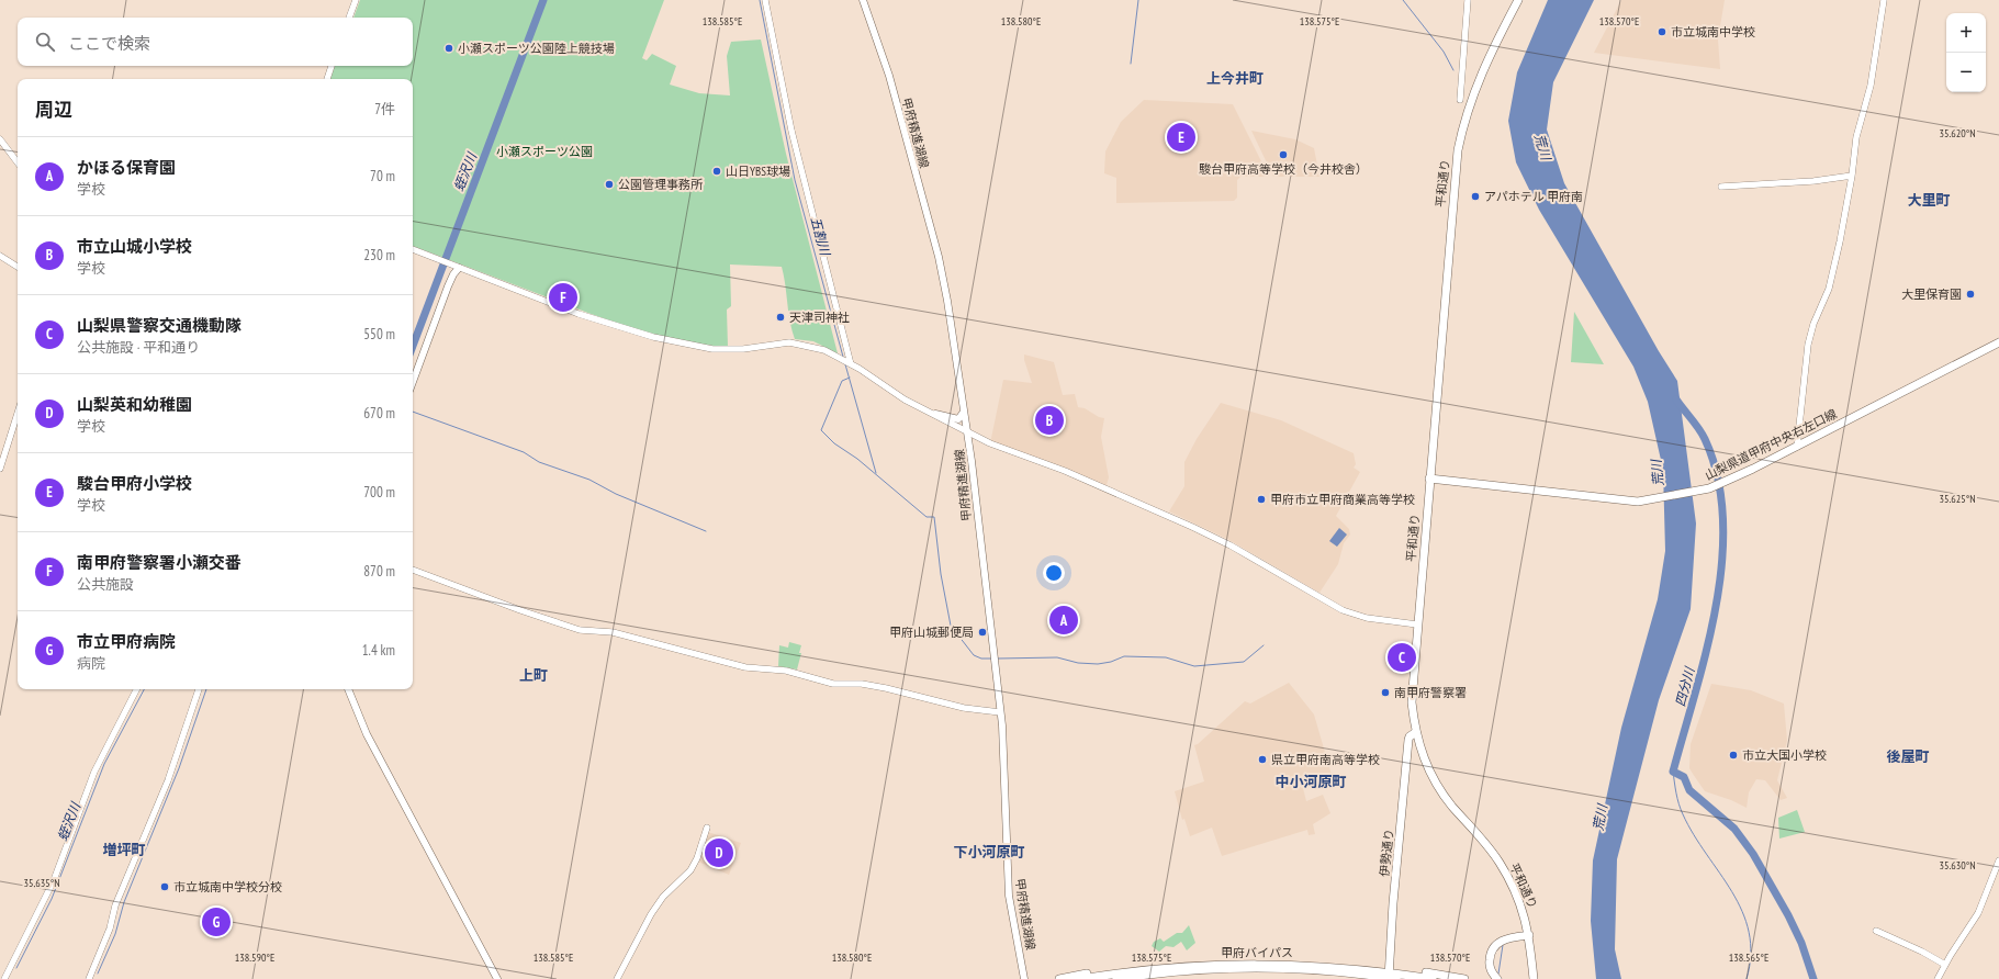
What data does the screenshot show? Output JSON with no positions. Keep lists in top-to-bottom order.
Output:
{
  "streets": {
    "main road": [
      "甲府精進湖線",
      "平和通り",
      "山梨県道甲府中央右左口線",
      "伊勢通り",
      "甲府バイパス"
    ]
  },
  "crossings": [
    ["平和通り", "山梨県道甲府中央右左口線"],
    ["平和通り", "伊勢通り"],
    ["伊勢通り", "甲府バイパス"]
  ],
  "districts": [
    "上今井町",
    "大里町",
    "上町",
    "後屋町",
    "中小河原町",
    "増坪町",
    "下小河原町"
  ],
  "water": [
    "荒川",
    "蛭沢川",
    "五割川",
    "四分川"
  ],
  "parks": ["小瀬スポーツ公園"],
  "places": [
    "市立城南中学校",
    "小瀬スポーツ公園陸上競技場",
    "駿台甲府高等学校（今井校舎）",
    "山日YBS球場",
    "公園管理事務所",
    "アパホテル 甲府南",
    "大里保育園",
    "天津司神社",
    "甲府市立甲府商業高等学校",
    "甲府山城郵便局",
    "南甲府警察署",
    "市立大国小学校",
    "県立甲府南高等学校",
    "市立城南中学校分校"
  ],
  "page": {
    "map_buttons": ["+", "−"],
    "search": "ここで検索",
    "heading": ["周辺", "7件"],
    "pins": [
      "E",
      "F",
      "B",
      "A",
      "C",
      "D",
      "G"
    ],
    "list": [
      {
        "mark": "A",
        "name": "かほる保育園",
        "note": "学校",
        "value": "70 m"
      },
      {
        "mark": "B",
        "name": "市立山城小学校",
        "note": "学校",
        "value": "230 m"
      },
      {
        "mark": "C",
        "name": "山梨県警察交通機動隊",
        "note": "公共施設 · 平和通り",
        "value": "550 m"
      },
      {
        "mark": "D",
        "name": "山梨英和幼稚園",
        "note": "学校",
        "value": "670 m"
      },
      {
        "mark": "E",
        "name": "駿台甲府小学校",
        "note": "学校",
        "value": "700 m"
      },
      {
        "mark": "F",
        "name": "南甲府警察署小瀬交番",
        "note": "公共施設",
        "value": "870 m"
      },
      {
        "mark": "G",
        "name": "市立甲府病院",
        "note": "病院",
        "value": "1.4 km"
      }
    ]
  },
  "coordinates": [
    "138.585°E",
    "138.580°E",
    "138.575°E",
    "138.570°E",
    "35.620°N",
    "35.625°N",
    "35.630°N",
    "35.635°N",
    "138.590°E",
    "138.565°E"
  ]
}
